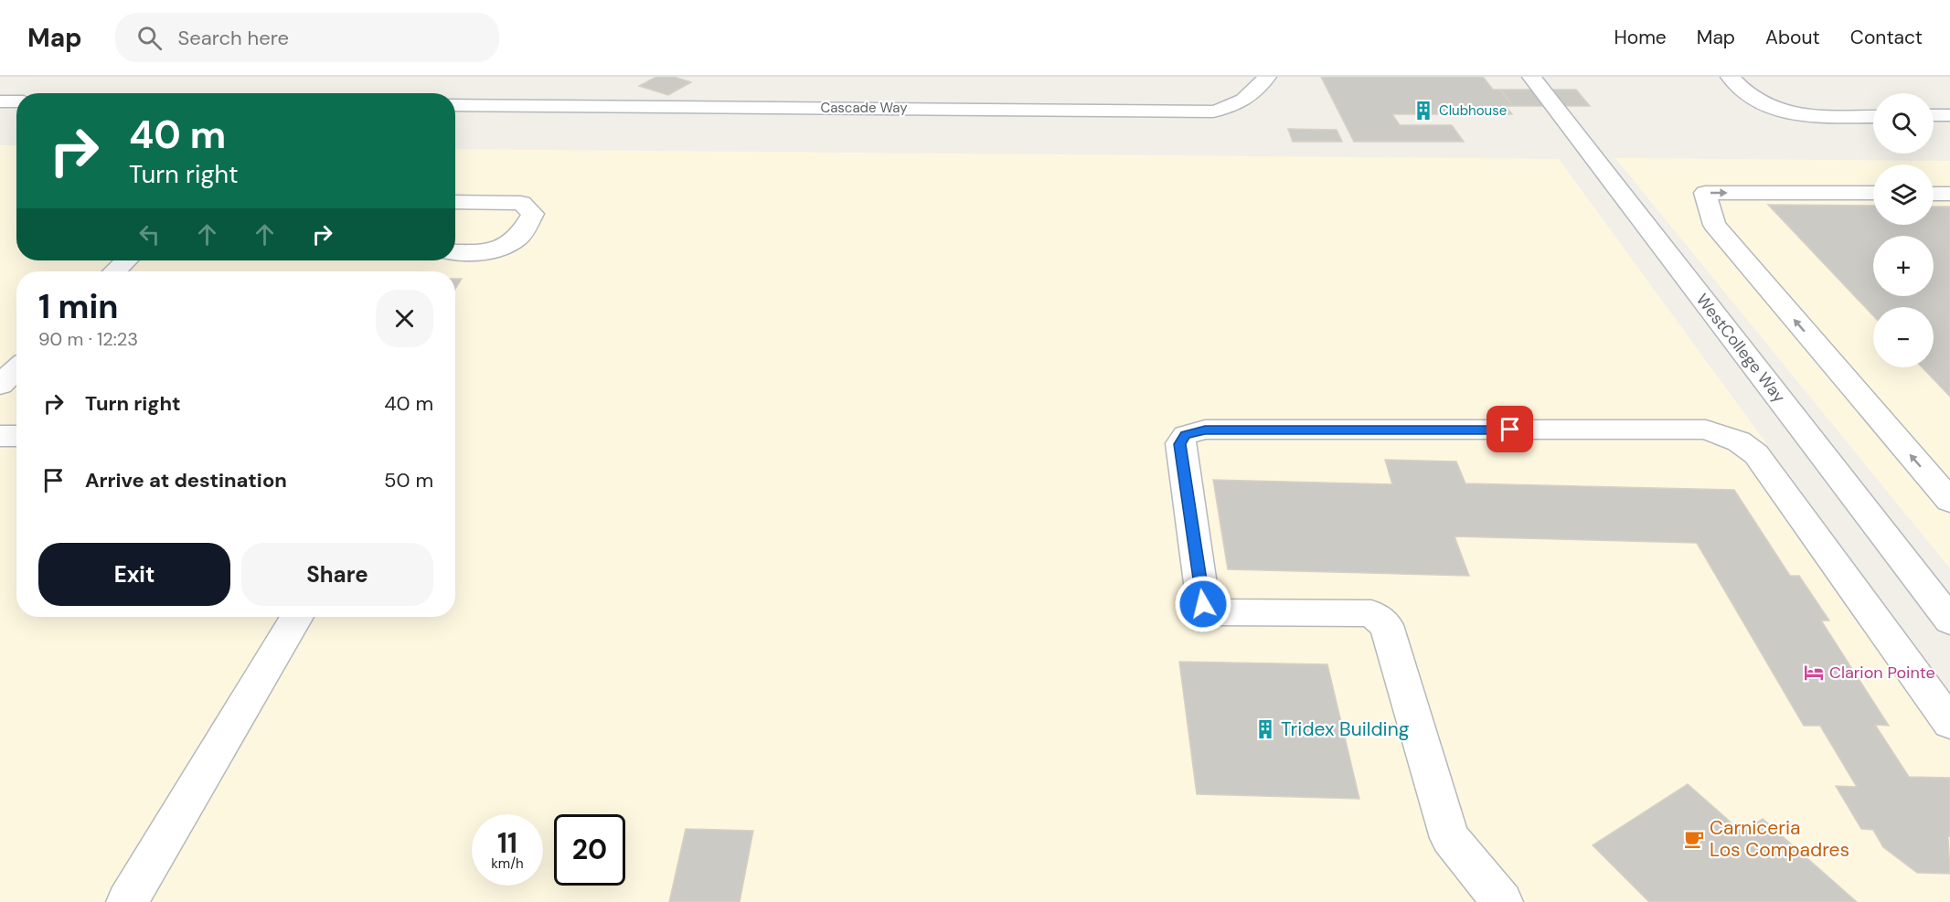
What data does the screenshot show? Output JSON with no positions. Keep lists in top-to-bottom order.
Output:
{
  "streets": {
    "lane": ["Cascade Way", "WestCollege Way"]
  },
  "places": {
    "building": ["Clubhouse", "Tridex Building"],
    "hotel": ["Clarion Pointe"],
    "cafe": ["Carniceria Los Compadres"]
  },
  "page": {
    "header": "Map",
    "search": "Search here",
    "nav": [
      "Home",
      "Map",
      "About",
      "Contact"
    ],
    "map_buttons": ["+", "−"],
    "turn": ["40 m", "Turn right"],
    "heading": ["1 min", "90 m · 12:23"],
    "list": [
      {
        "name": "Turn right",
        "value": "40 m"
      },
      {
        "name": "Arrive at destination",
        "value": "50 m"
      }
    ],
    "buttons": ["Exit", "Share"],
    "speed": "11 km/h",
    "limit": "20"
  }
}
